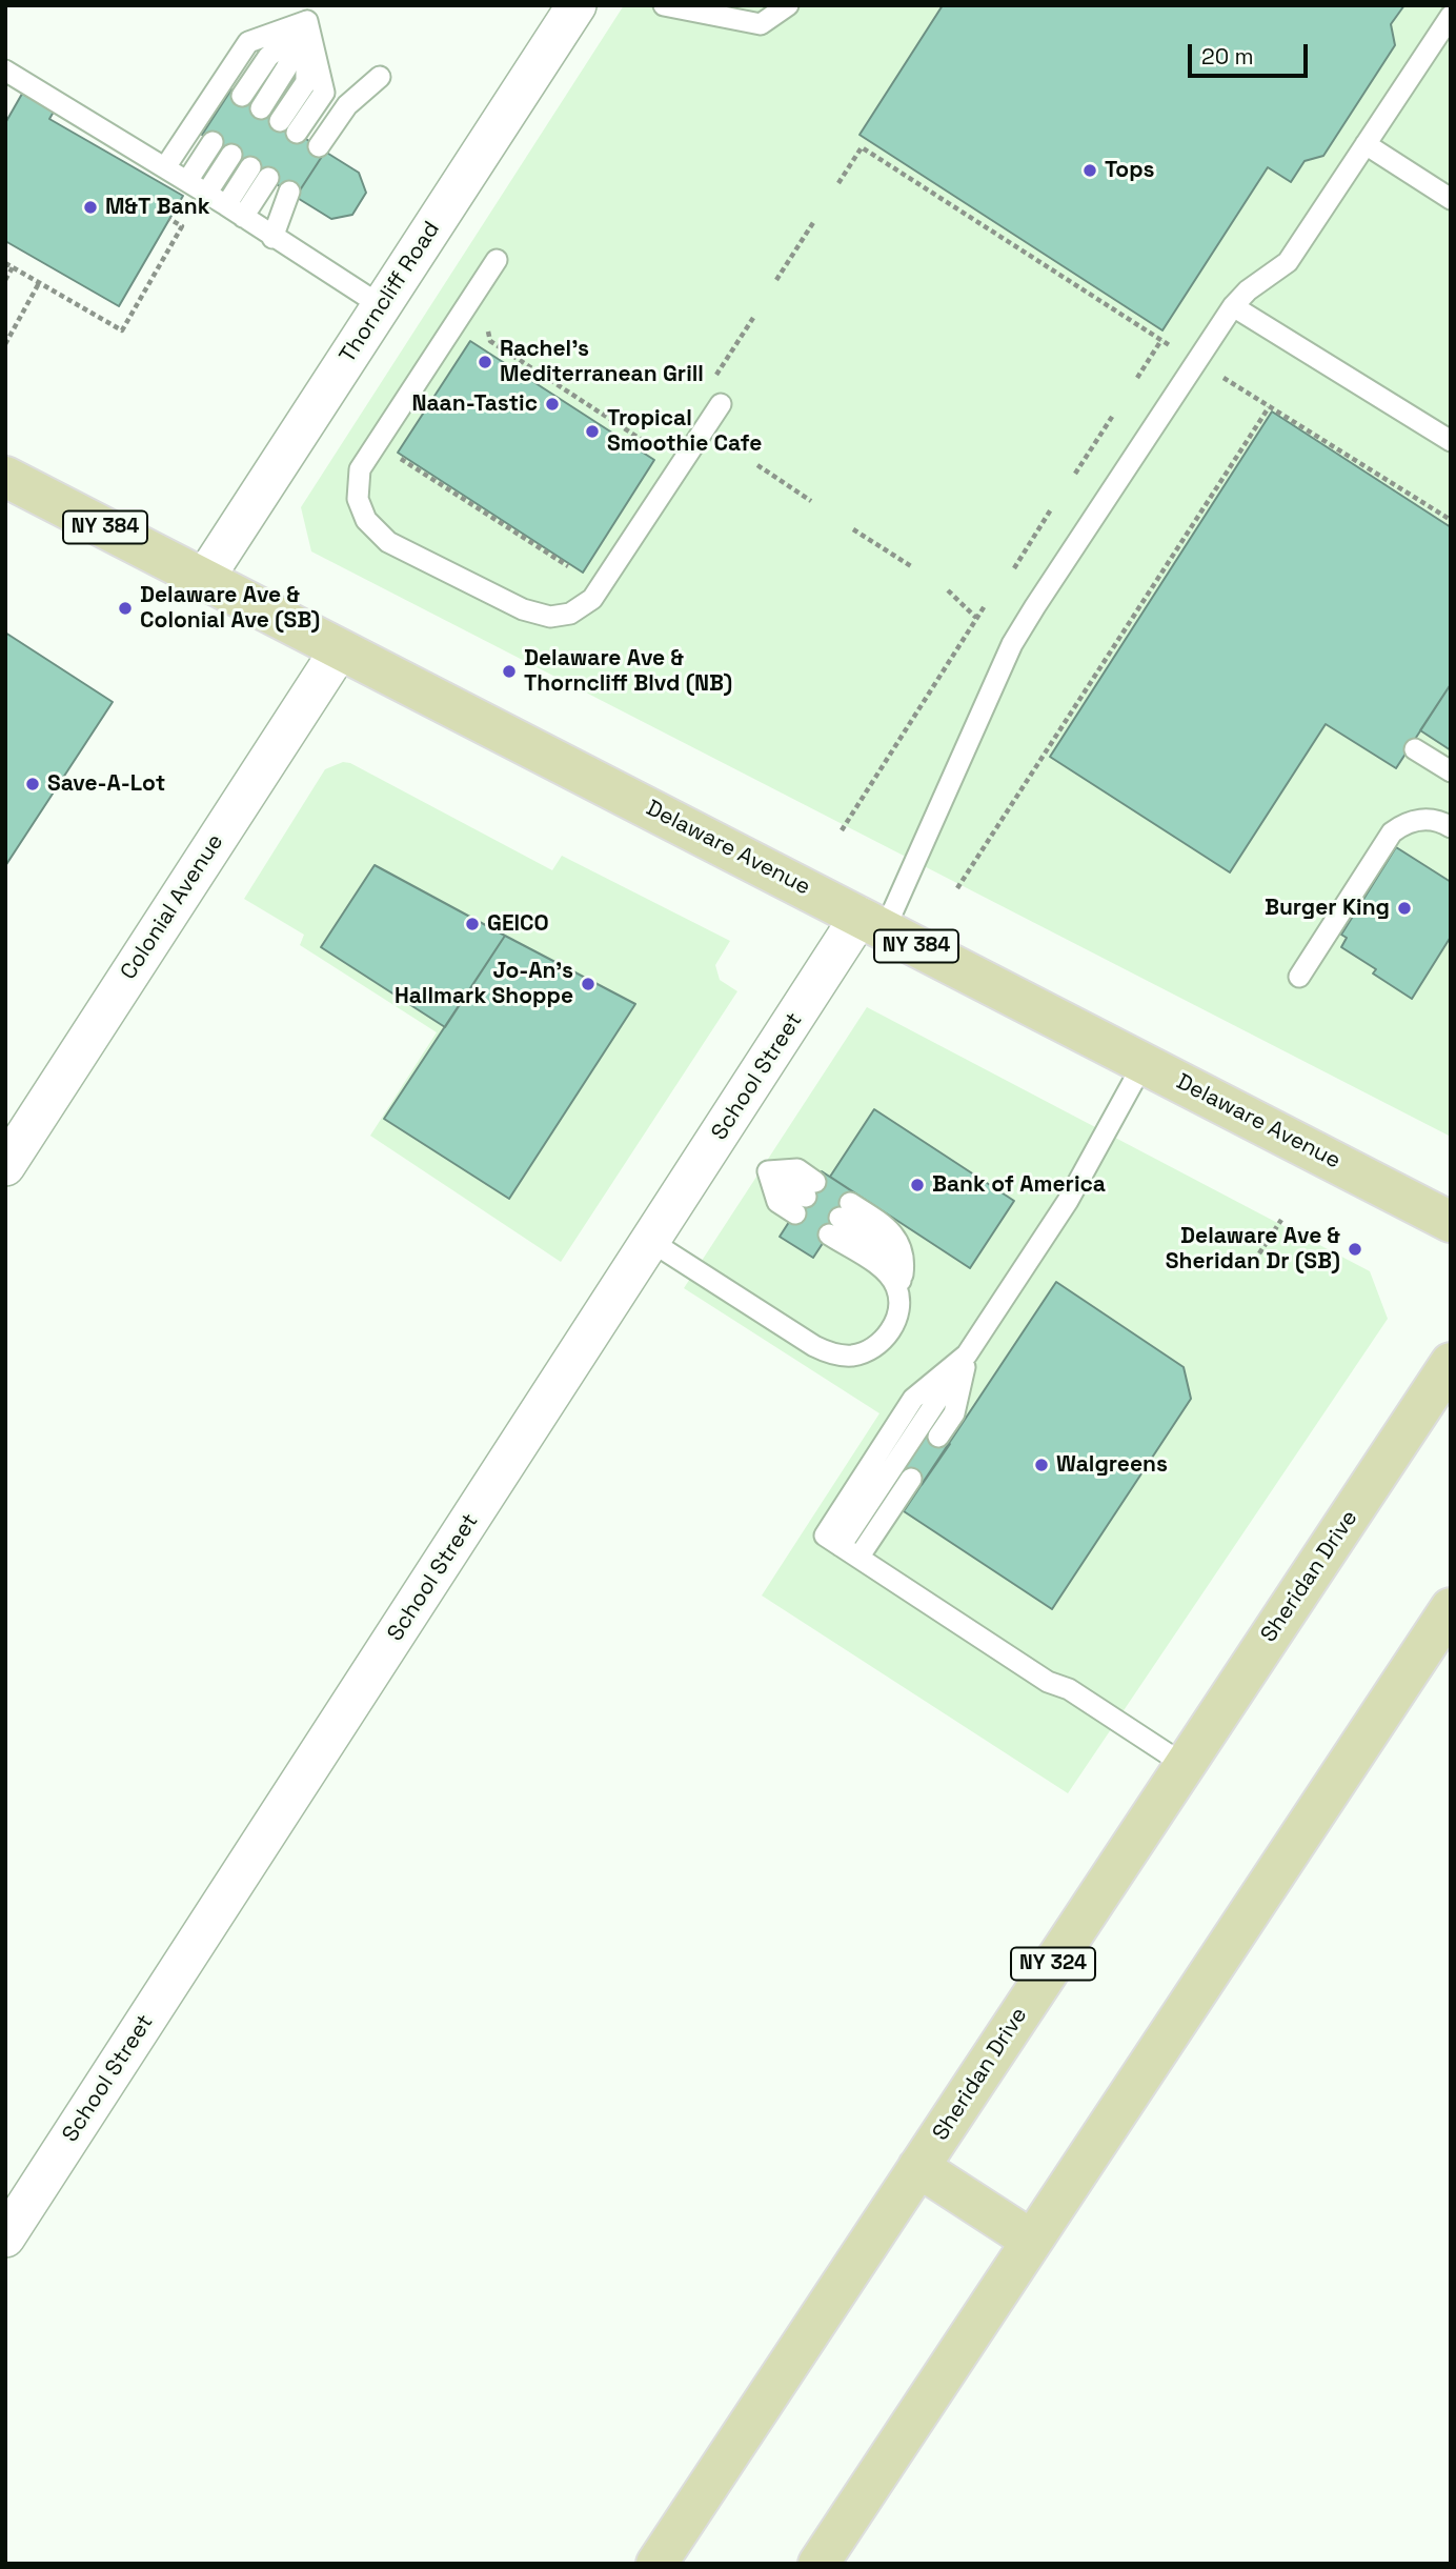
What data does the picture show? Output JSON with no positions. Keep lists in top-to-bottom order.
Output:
{
  "streets": {
    "main road": [
      "NY 384",
      "Delaware Avenue",
      "Sheridan Drive",
      "NY 324"
    ],
    "street": ["Thorncliff Road", "Colonial Avenue", "School Street"]
  },
  "crossings": [
    ["Thorncliff Road", "Delaware Avenue"],
    ["Delaware Avenue", "Colonial Avenue"],
    ["Delaware Avenue", "School Street"]
  ],
  "places": [
    "Tops",
    "M&T Bank",
    "Rachel's Mediterranean Grill",
    "Naan-Tastic",
    "Tropical Smoothie Cafe",
    "Delaware Ave & Colonial Ave (SB)",
    "Delaware Ave & Thorncliff Blvd (NB)",
    "Save-A-Lot",
    "Burger King",
    "GEICO",
    "Jo-An's Hallmark Shoppe",
    "Bank of America",
    "Delaware Ave & Sheridan Dr (SB)",
    "Walgreens"
  ],
  "scale_bar": "20 m"
}
